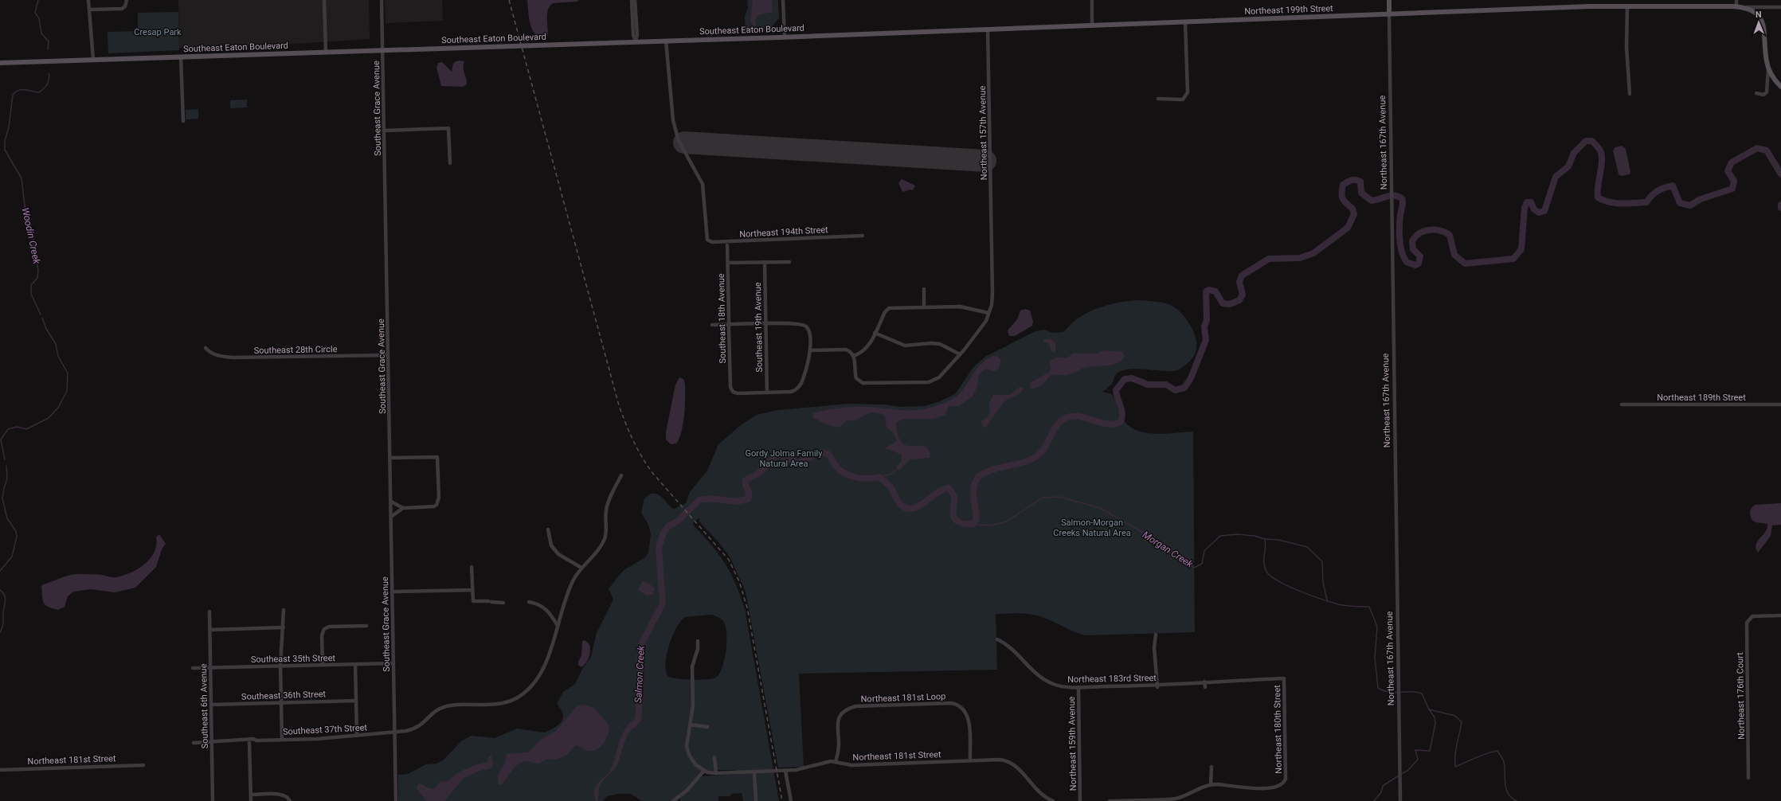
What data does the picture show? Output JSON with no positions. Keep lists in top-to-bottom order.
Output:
{
  "streets": {
    "main road": ["Northeast 199th Street", "Southeast Eaton Boulevard", "Northeast 167th Avenue"],
    "street": [
      "Southeast Grace Avenue",
      "Northeast 157th Avenue",
      "Northeast 194th Street",
      "Southeast 18th Avenue",
      "Southeast 19th Avenue",
      "Southeast 28th Circle",
      "Northeast 189th Street",
      "Southeast 35th Street",
      "Northeast 183rd Street",
      "Southeast 36th Street",
      "Northeast 176th Court",
      "Northeast 181st Loop",
      "Southeast 6th Avenue",
      "Southeast 37th Street",
      "Northeast 180th Street",
      "Northeast 159th Avenue",
      "Northeast 181st Street"
    ]
  },
  "crossings": [
    ["Northeast 199th Street", "Southeast Eaton Boulevard"],
    ["Northeast 199th Street", "Northeast 157th Avenue"],
    ["Northeast 199th Street", "Northeast 167th Avenue"],
    ["Southeast Eaton Boulevard", "Southeast Grace Avenue"],
    ["Southeast Eaton Boulevard", "Northeast 157th Avenue"],
    ["Southeast Eaton Boulevard", "Northeast 194th Street"],
    ["Southeast Grace Avenue", "Southeast 28th Circle"],
    ["Southeast Grace Avenue", "Southeast 35th Street"],
    ["Southeast Grace Avenue", "Southeast 37th Street"],
    ["Southeast 18th Avenue", "Southeast 19th Avenue"],
    ["Southeast 35th Street", "Southeast 6th Avenue"],
    ["Northeast 183rd Street", "Northeast 180th Street"],
    ["Northeast 183rd Street", "Northeast 159th Avenue"],
    ["Southeast 36th Street", "Southeast 6th Avenue"],
    ["Northeast 181st Loop", "Northeast 181st Street"],
    ["Southeast 6th Avenue", "Southeast 37th Street"]
  ],
  "water": ["Woodin Creek", "Morgan Creek", "Salmon Creek"],
  "parks": ["Cresap Park", "Gordy Jolma Family Natural Area", "Salmon-Morgan Creeks Natural Area"],
  "north": "top"
}
